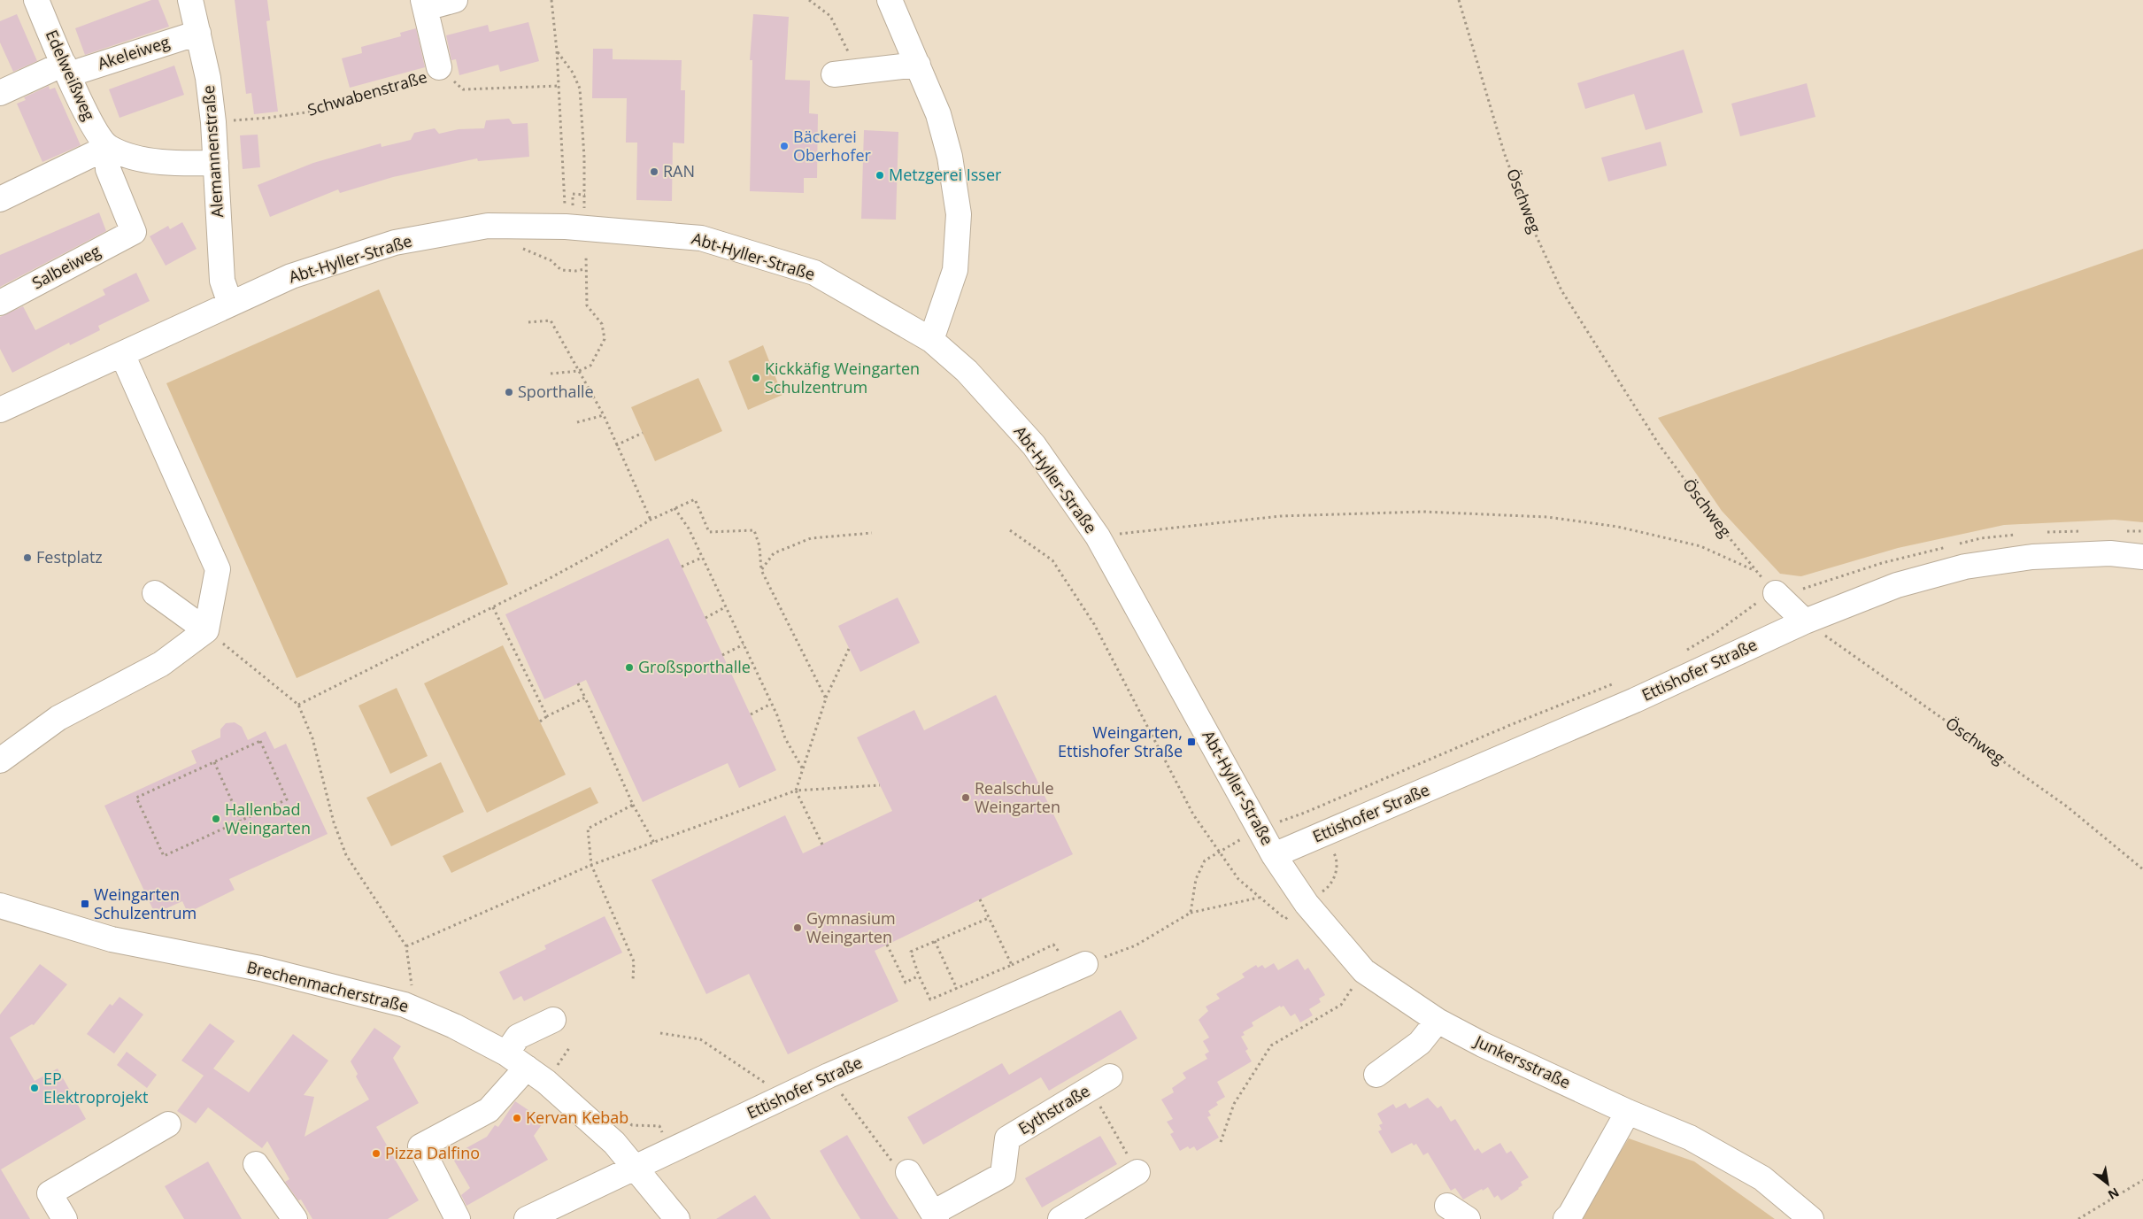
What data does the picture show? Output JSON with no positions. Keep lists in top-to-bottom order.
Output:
{
  "streets": {
    "street": [
      "Akeleiweg",
      "Edelweißweg",
      "Schwabenstraße",
      "Alemannenstraße",
      "Abt-Hyller-Straße",
      "Salbeiweg",
      "Ettishofer Straße",
      "Brechenmacherstraße",
      "Junkersstraße",
      "Eythstraße"
    ],
    "path": ["Öschweg"]
  },
  "crossings": [
    ["Akeleiweg", "Edelweißweg"],
    ["Akeleiweg", "Alemannenstraße"],
    ["Edelweißweg", "Salbeiweg"],
    ["Schwabenstraße", "Alemannenstraße"],
    ["Alemannenstraße", "Abt-Hyller-Straße"],
    ["Öschweg", "Ettishofer Straße"],
    ["Abt-Hyller-Straße", "Ettishofer Straße"],
    ["Abt-Hyller-Straße", "Junkersstraße"],
    ["Ettishofer Straße", "Brechenmacherstraße"],
    ["Ettishofer Straße", "Junkersstraße"]
  ],
  "places": {
    "other": [
      "Bäckerei Oberhofer",
      "RAN",
      "Metzgerei Isser",
      "Kickkäfig Weingarten Schulzentrum",
      "Sporthalle",
      "Festplatz",
      "Großsporthalle",
      "Realschule Weingarten",
      "Hallenbad Weingarten",
      "Gymnasium Weingarten",
      "EP Elektroprojekt",
      "Kervan Kebab",
      "Pizza Dalfino"
    ],
    "transit": ["Weingarten, Ettishofer Straße", "Weingarten Schulzentrum"]
  },
  "north": "bottom right"
}
